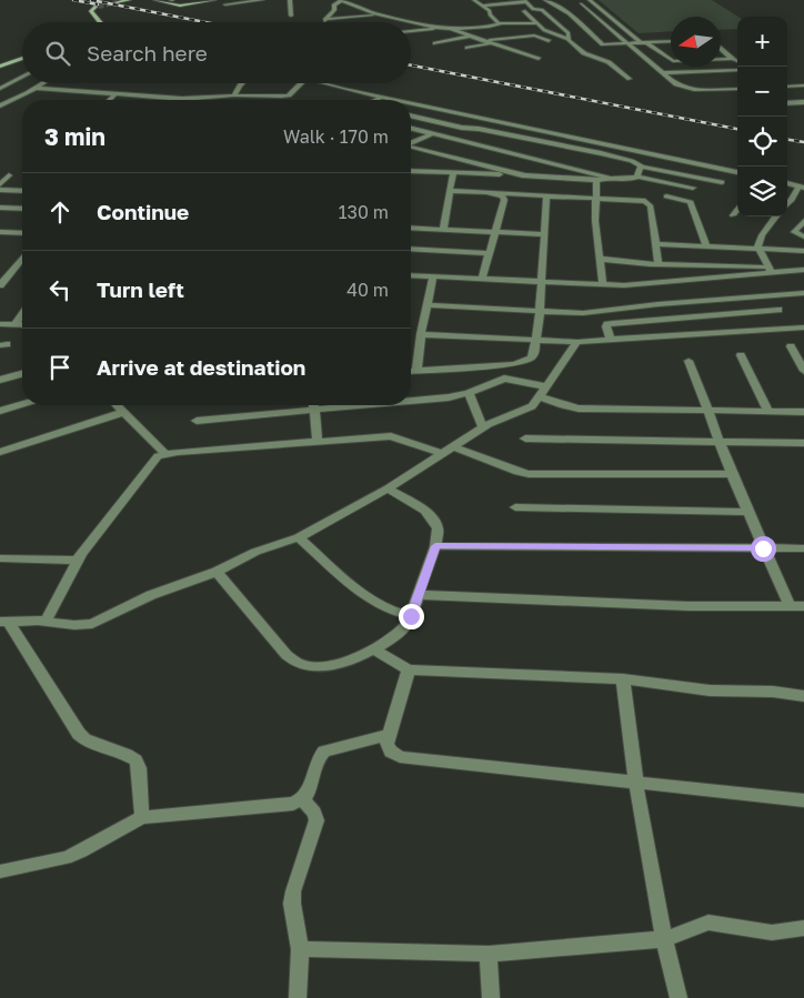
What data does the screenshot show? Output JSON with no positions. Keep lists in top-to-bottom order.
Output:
{
  "north": "left",
  "page": {
    "map_buttons": ["+", "−"],
    "search": "Search here",
    "heading": ["3 min", "Walk · 170 m"],
    "list": [
      ["Continue", "130 m"],
      ["Turn left", "40 m"],
      "Arrive at destination"
    ]
  }
}
